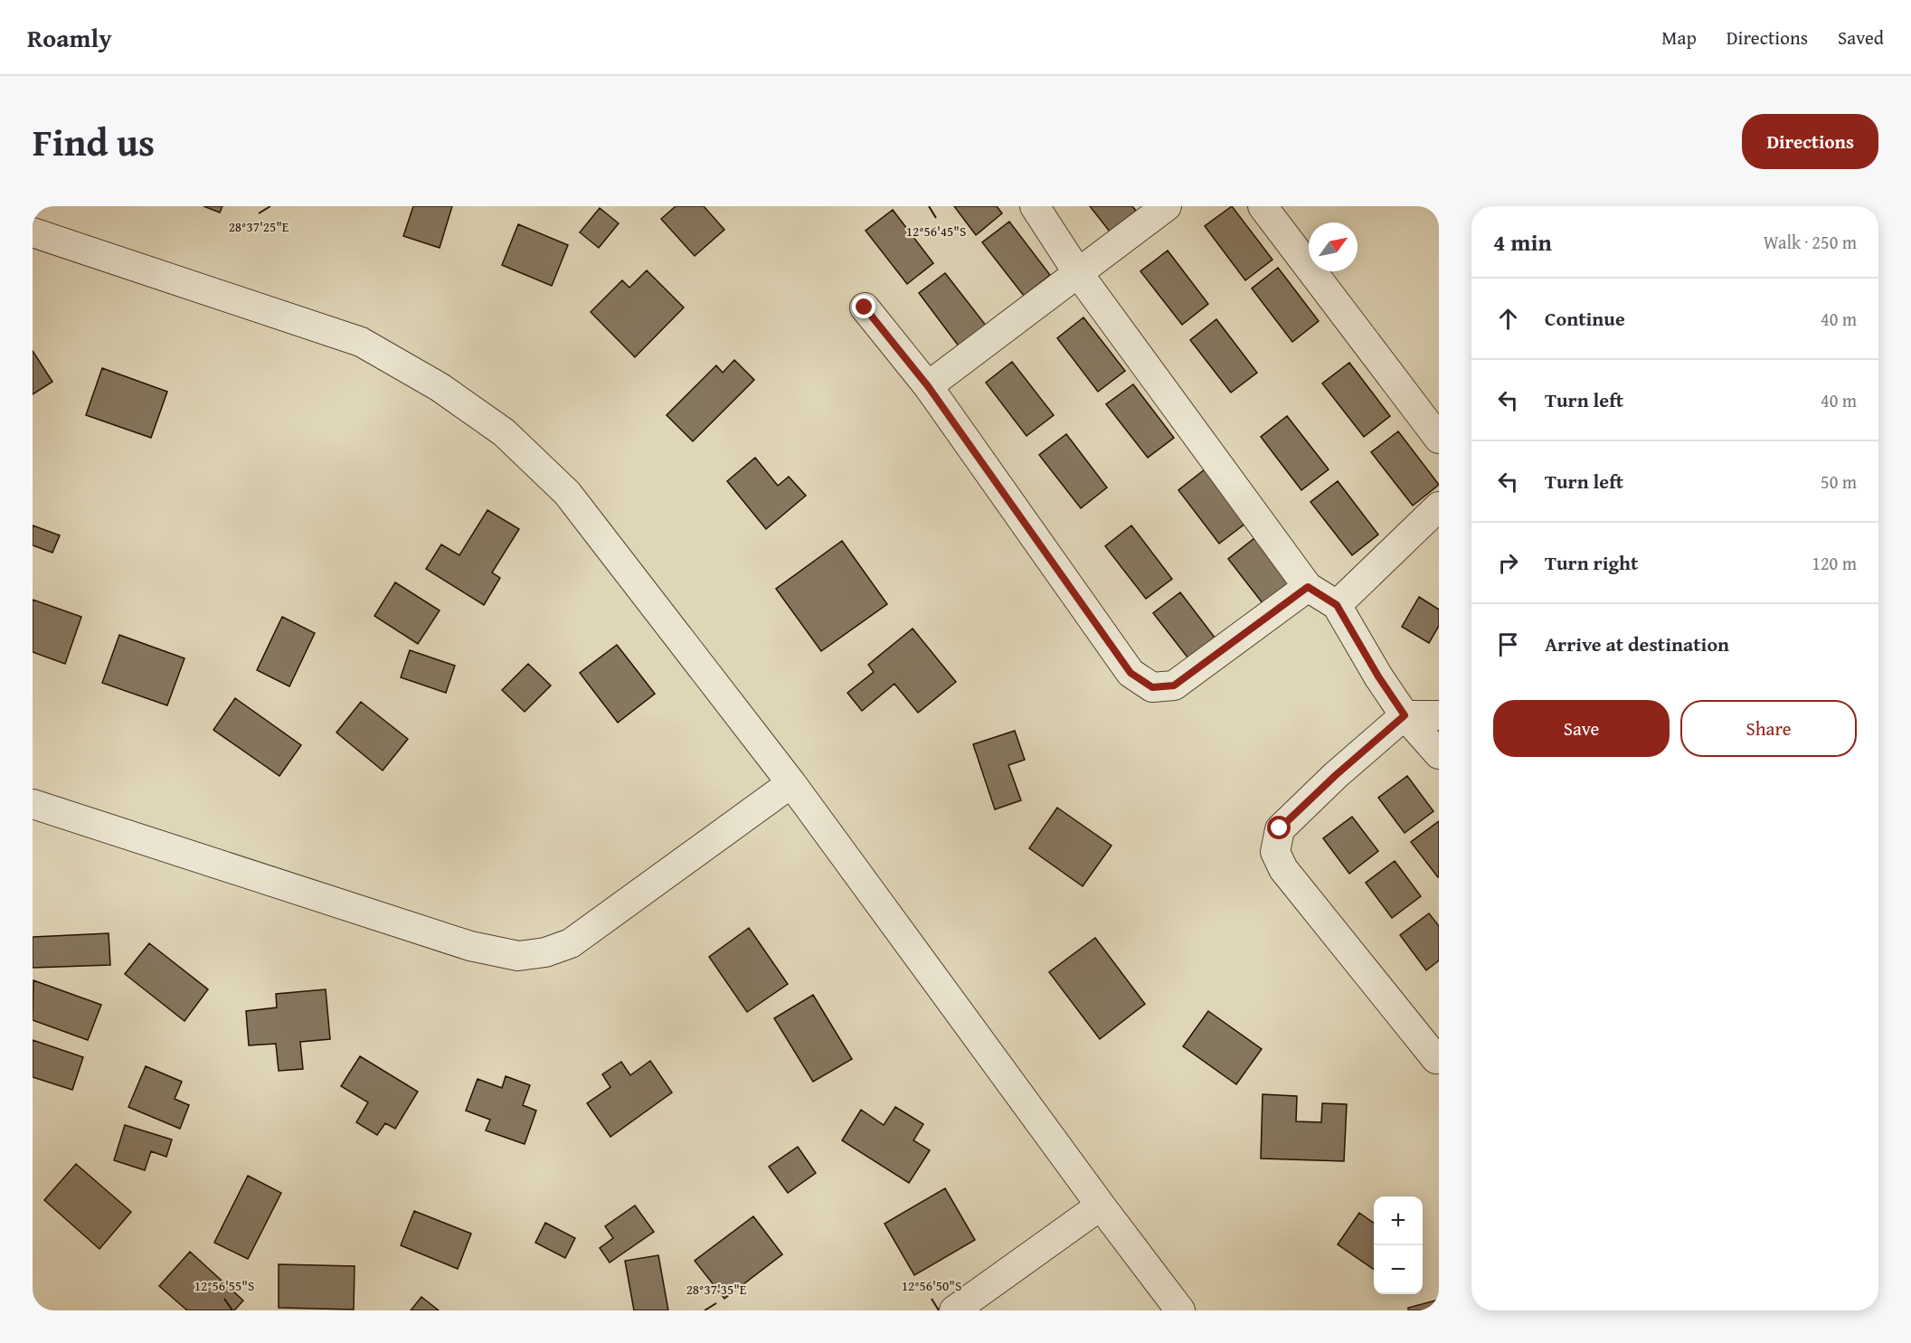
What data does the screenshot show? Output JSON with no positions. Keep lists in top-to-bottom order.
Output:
{
  "north": "top right",
  "page": {
    "header": "Roamly",
    "nav": ["Map", "Directions", "Saved"],
    "title": "Find us",
    "buttons": [
      "Directions",
      ["Save", "Share"]
    ],
    "heading": ["4 min", "Walk · 250 m"],
    "list": [
      ["Continue", "40 m"],
      ["Turn left", "40 m"],
      ["Turn left", "50 m"],
      ["Turn right", "120 m"],
      "Arrive at destination"
    ],
    "map_buttons": ["+", "−"]
  },
  "coordinates": [
    "28°37'25\"E",
    "12°56'45\"S",
    "12°56'55\"S",
    "12°56'50\"S",
    "28°37'35\"E"
  ]
}
